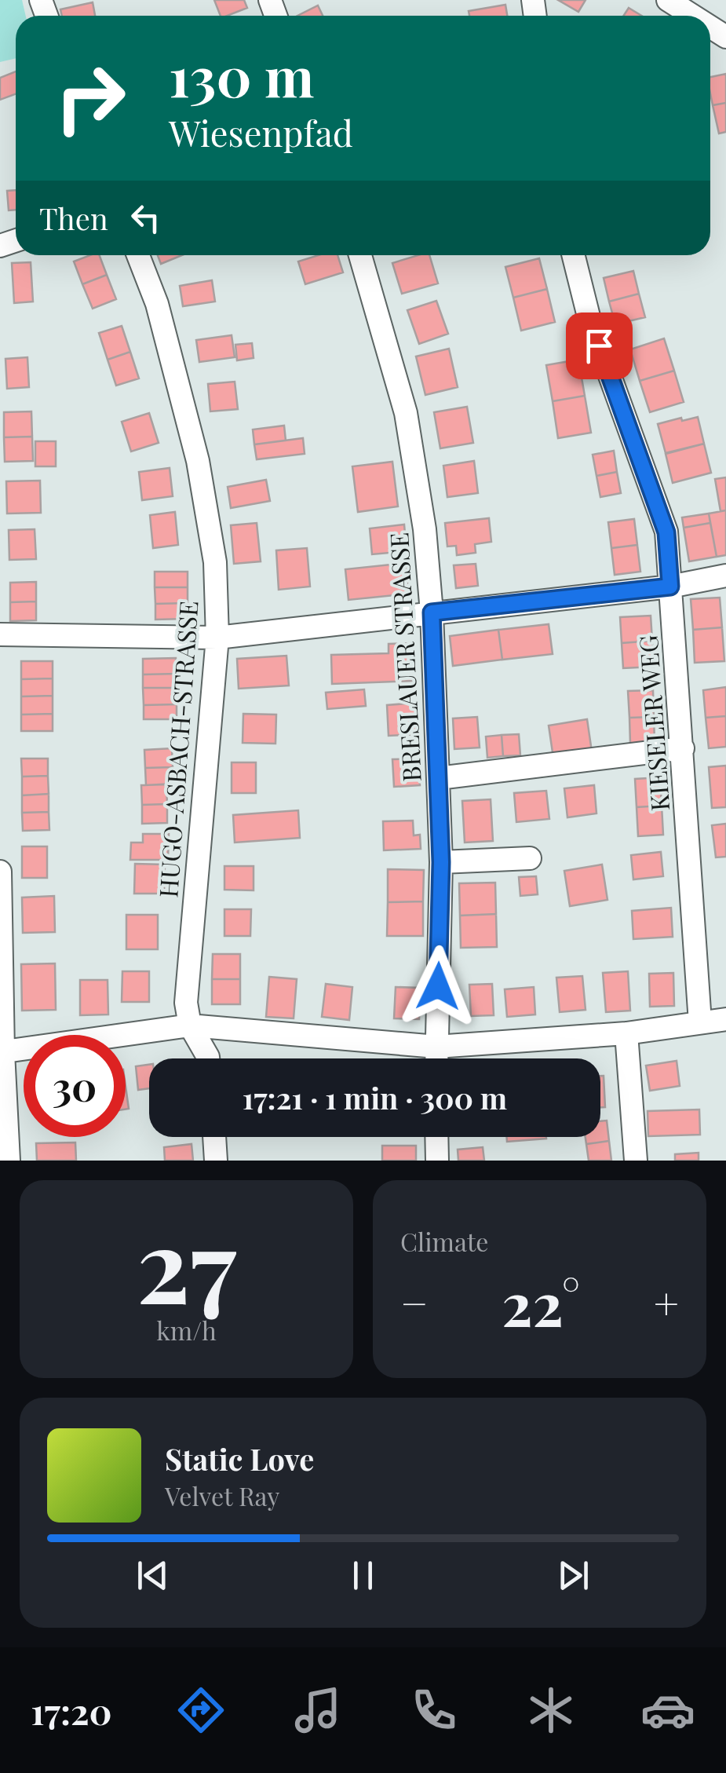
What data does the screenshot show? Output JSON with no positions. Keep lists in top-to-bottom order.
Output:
{
  "streets": {
    "street": ["BRESLAUER STRASSE", "KIESELER WEG", "HUGO-ASBACH-STRASSE"]
  },
  "page": {
    "turn": ["130 m", "Wiesenpfad"],
    "then": "Then",
    "limit": "30",
    "trip": "17:21 · 1 min · 300 m",
    "tile": [
      ["27", "km/h"],
      "Climate"
    ],
    "heat": ["−", "22°", "+"],
    "song": ["Static Love", "Velvet Ray"],
    "tabs": "17:20"
  }
}
